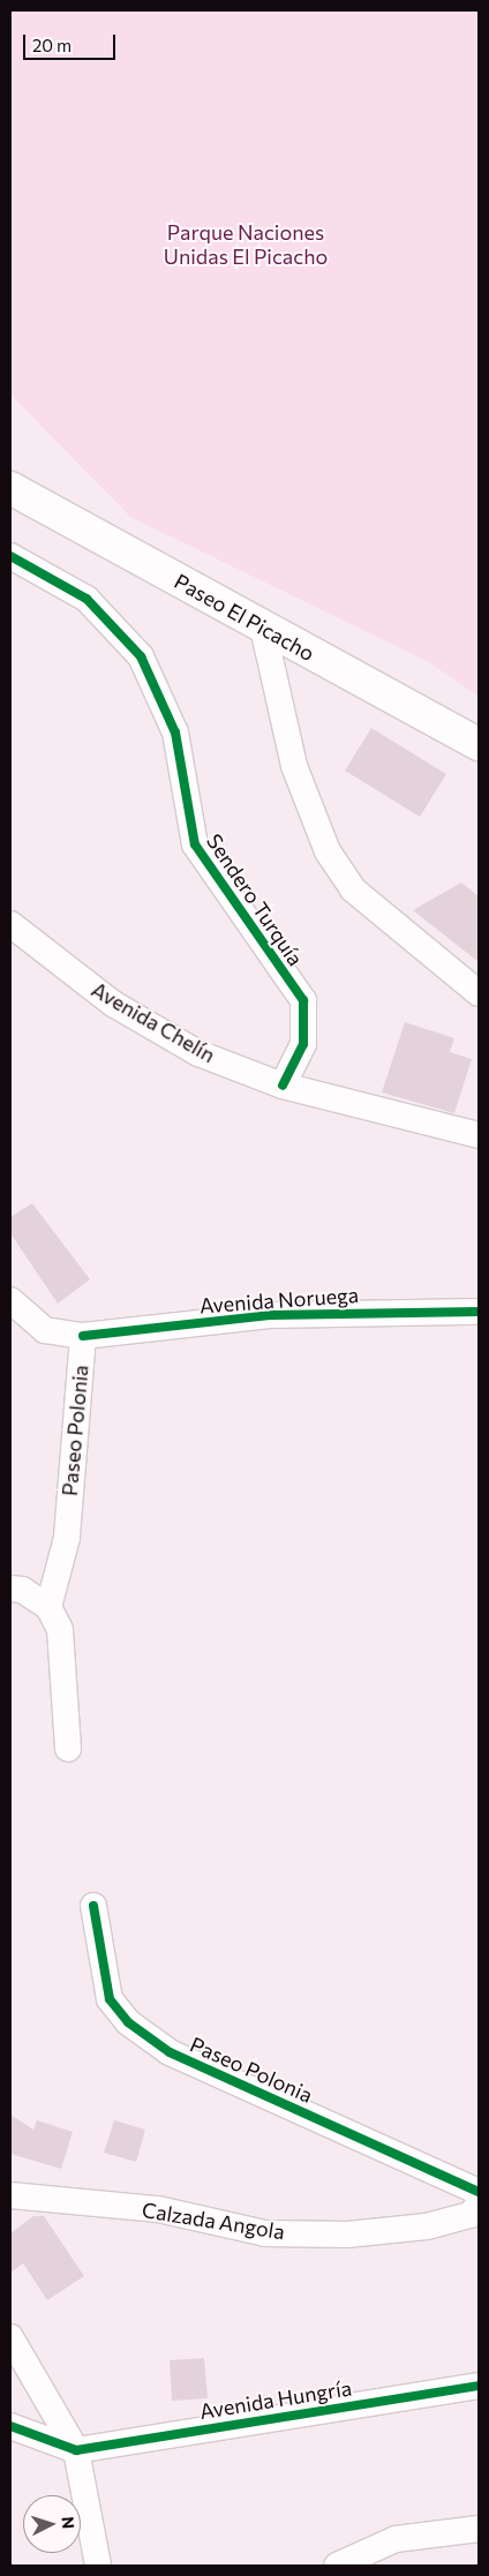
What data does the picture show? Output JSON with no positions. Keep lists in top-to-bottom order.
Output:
{
  "streets": {
    "street": [
      "Paseo El Picacho",
      "Sendero Turquía",
      "Avenida Chelín",
      "Avenida Noruega",
      "Paseo Polonia",
      "Calzada Angola",
      "Avenida Hungría"
    ]
  },
  "crossings": [
    ["Sendero Turquía", "Avenida Chelín"],
    ["Avenida Noruega", "Paseo Polonia"]
  ],
  "parks": ["Parque Naciones Unidas El Picacho"],
  "scale_bar": "20 m",
  "north": "right"
}
